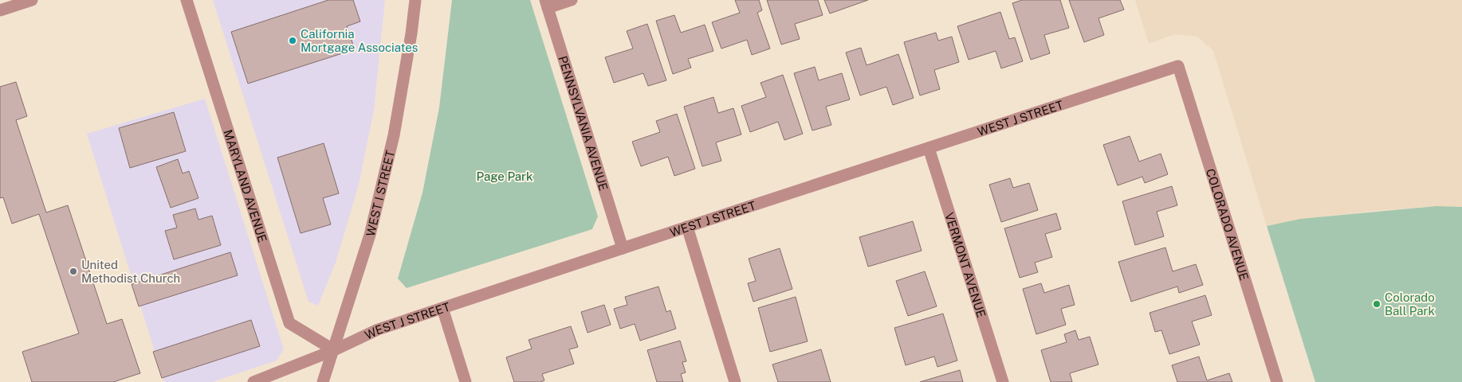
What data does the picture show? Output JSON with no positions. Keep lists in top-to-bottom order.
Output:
{
  "streets": {
    "street": [
      "WEST J STREET",
      "PENNSYLVANIA AVENUE",
      "MARYLAND AVENUE",
      "WEST I STREET",
      "COLORADO AVENUE",
      "VERMONT AVENUE"
    ]
  },
  "crossings": [
    ["WEST J STREET", "PENNSYLVANIA AVENUE"],
    ["WEST J STREET", "MARYLAND AVENUE"],
    ["WEST J STREET", "WEST I STREET"],
    ["WEST J STREET", "COLORADO AVENUE"],
    ["WEST J STREET", "VERMONT AVENUE"],
    ["MARYLAND AVENUE", "WEST I STREET"]
  ],
  "parks": ["Page Park"],
  "places": ["California Mortgage Associates", "United Methodist Church", "Colorado Ball Park"]
}
